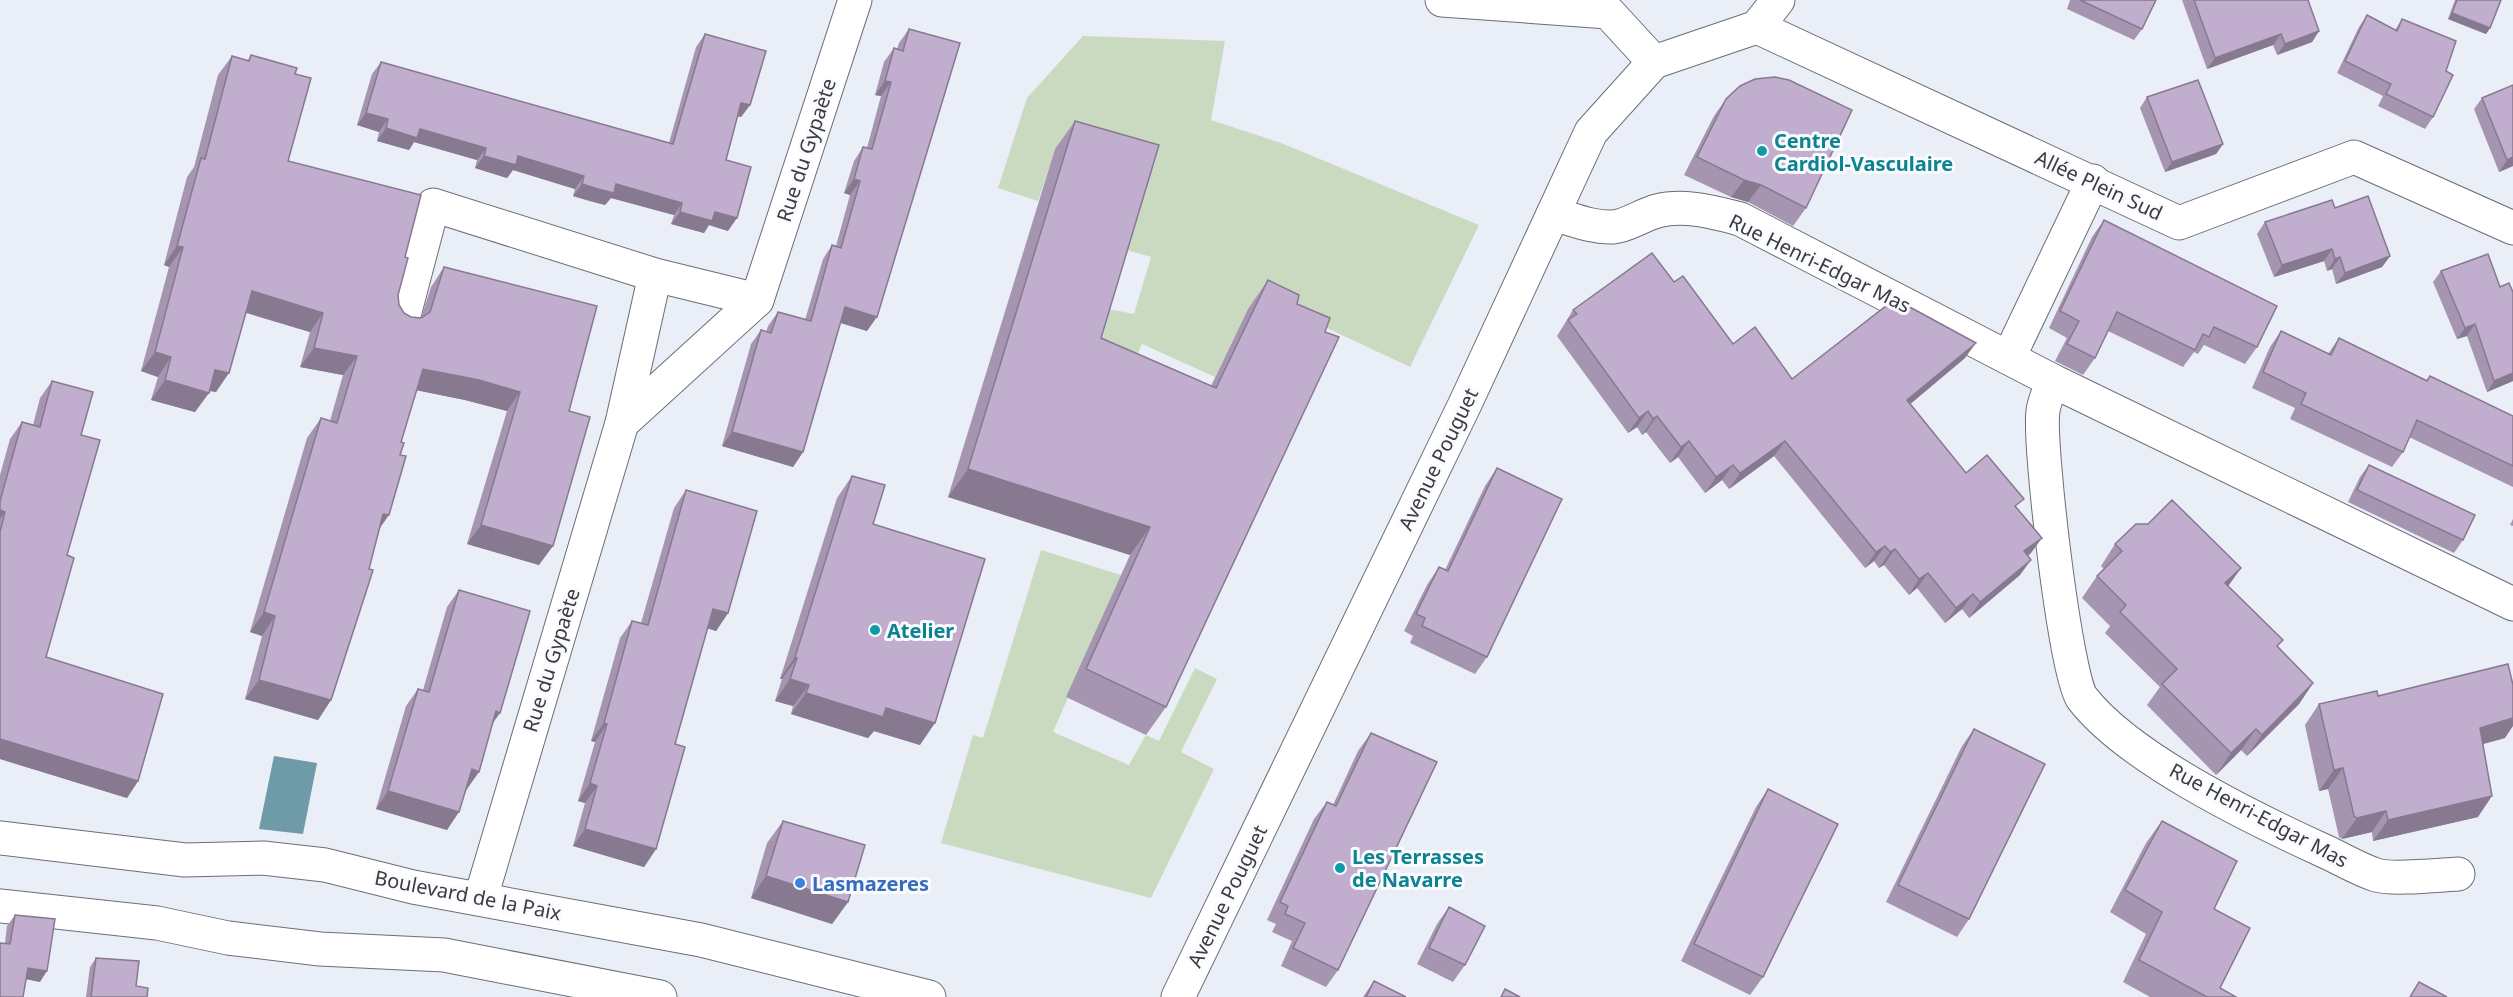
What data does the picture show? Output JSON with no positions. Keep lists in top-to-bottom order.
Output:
{
  "streets": {
    "street": [
      "Rue du Gypaète",
      "Allée Plein Sud",
      "Rue Henri-Edgar Mas",
      "Avenue Pouguet",
      "Boulevard de la Paix"
    ]
  },
  "crossings": [
    ["Rue du Gypaète", "Boulevard de la Paix"],
    ["Allée Plein Sud", "Avenue Pouguet"],
    ["Rue Henri-Edgar Mas", "Avenue Pouguet"]
  ],
  "places": [
    "Centre Cardiol-Vasculaire",
    "Atelier",
    "Les Terrasses de Navarre",
    "Lasmazeres"
  ]
}
